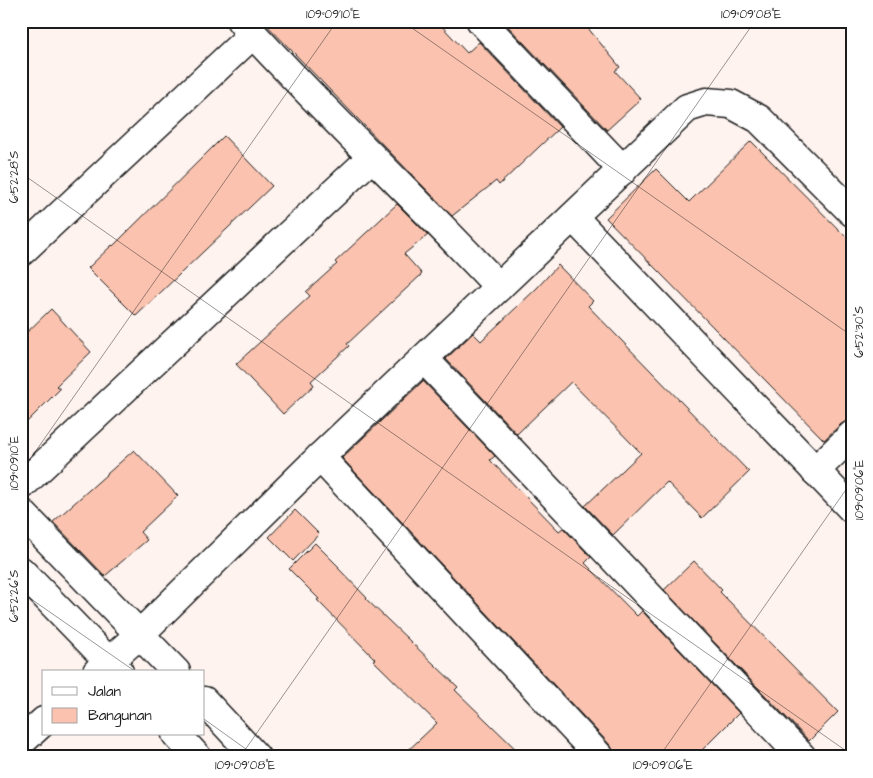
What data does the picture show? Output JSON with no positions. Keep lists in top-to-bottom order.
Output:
{
  "legend": ["Jalan", "Bangunan"],
  "coordinates": [
    "109°09'10\"E",
    "109°09'08\"E",
    "6°52'28\"S",
    "6°52'30\"S",
    "109°09'06\"E",
    "6°52'26\"S"
  ]
}
